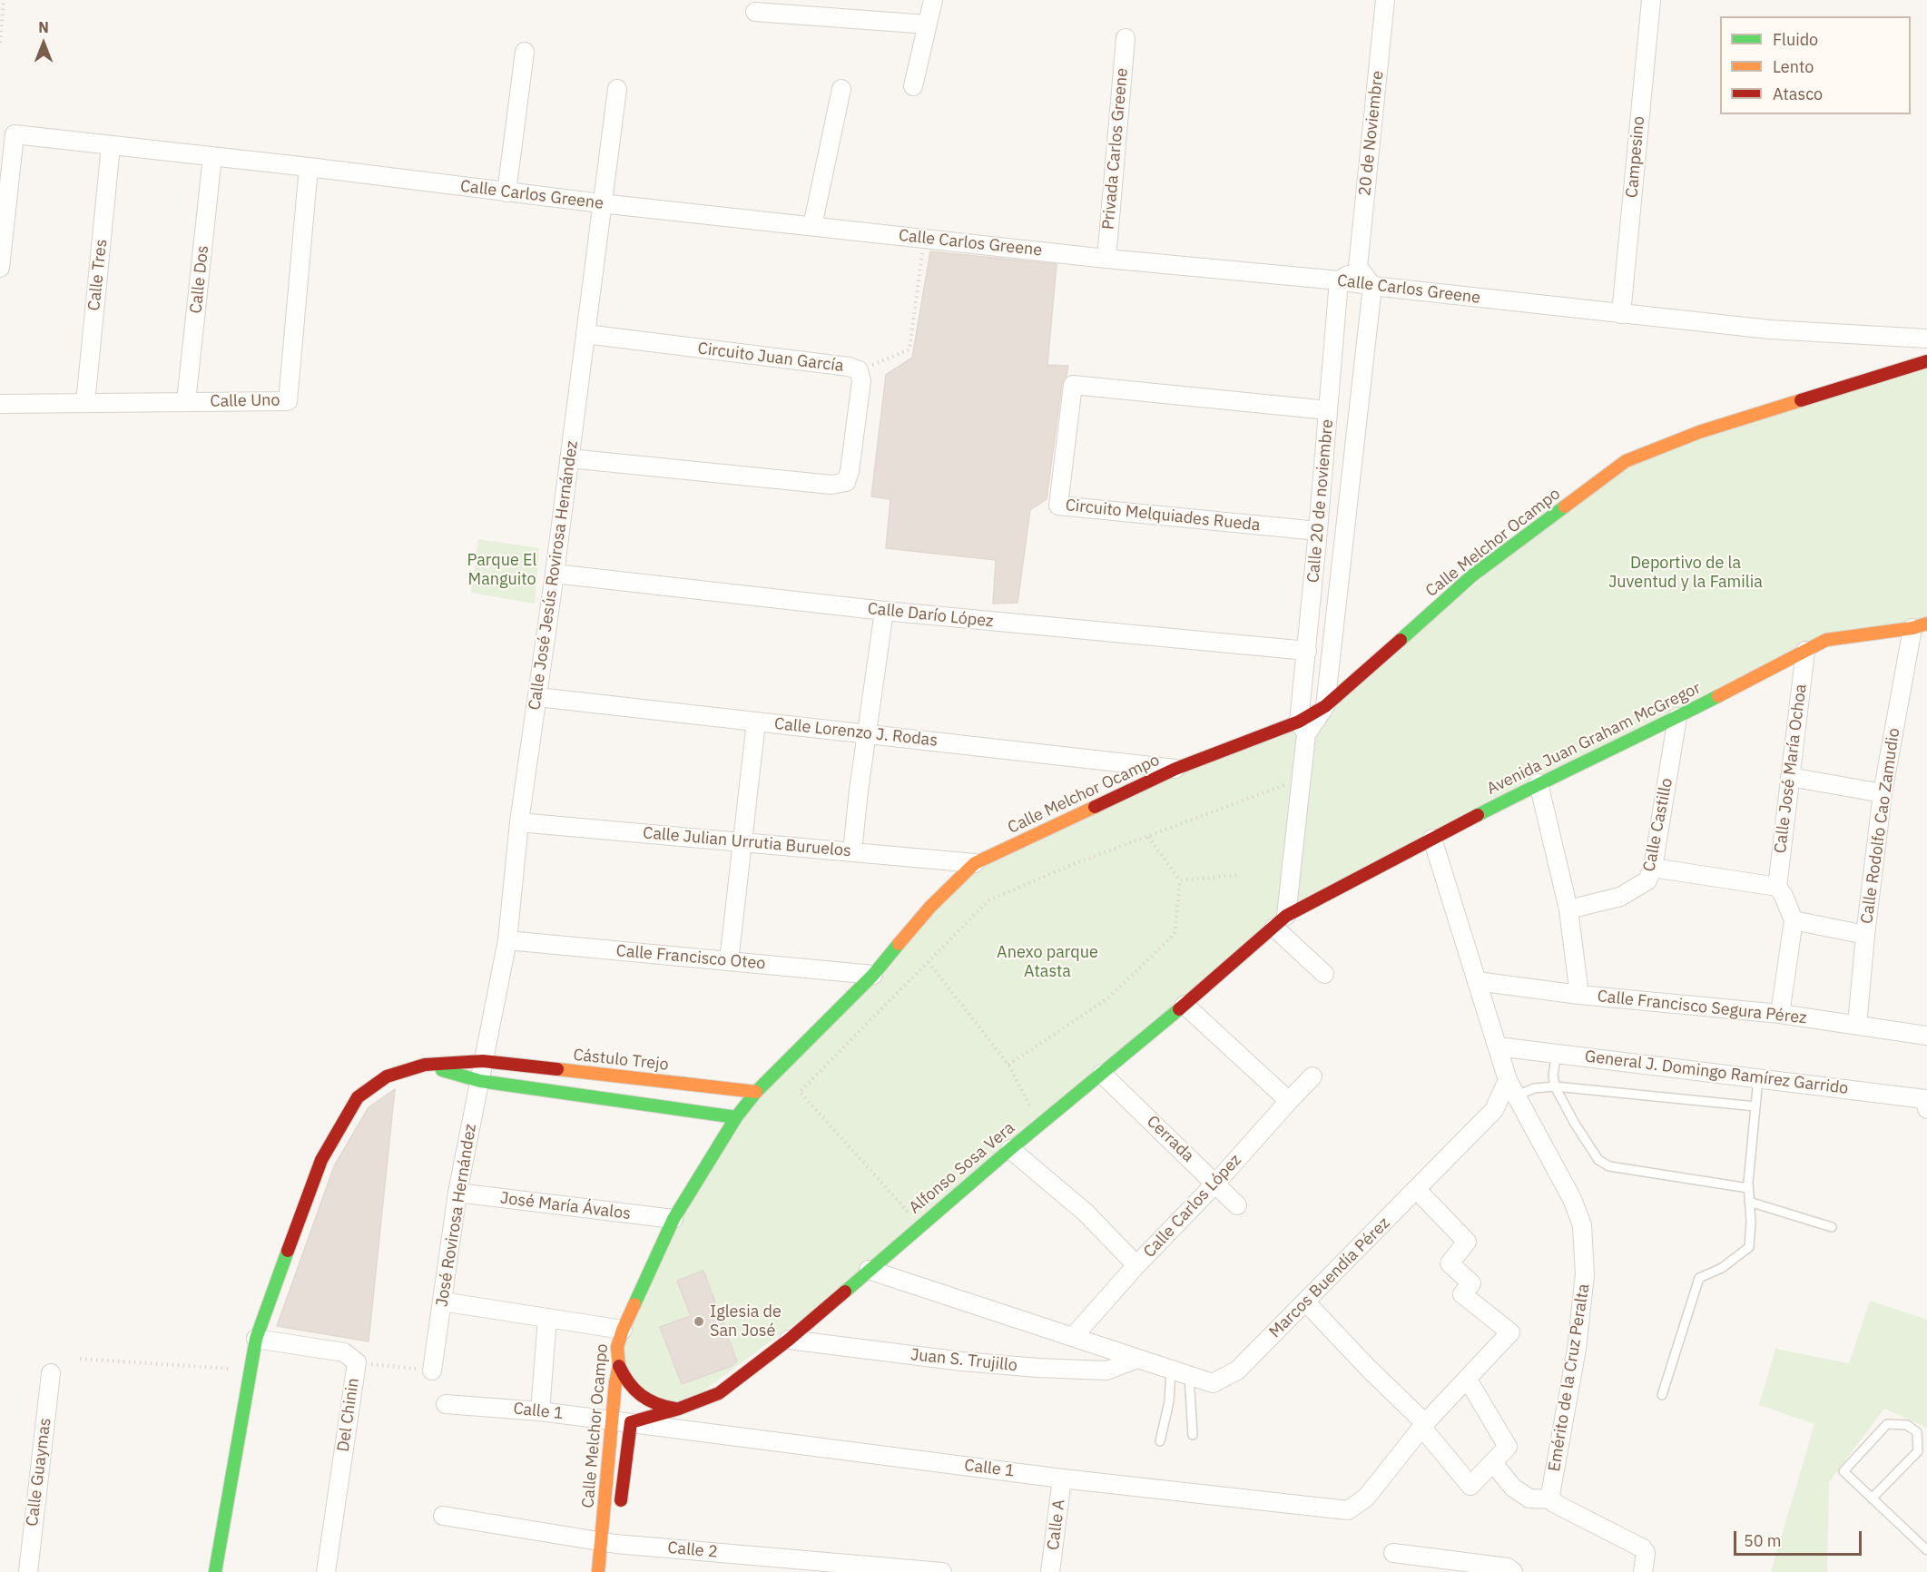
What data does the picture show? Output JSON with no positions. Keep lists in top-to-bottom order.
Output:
{
  "streets": {
    "street": [
      "20 de Noviembre",
      "Privada Carlos Greene",
      "Campesino",
      "Calle Carlos Greene",
      "Calle Tres",
      "Calle Dos",
      "Circuito Juan García",
      "Calle Uno",
      "Calle 20 de noviembre",
      "Circuito Melquiades Rueda",
      "Calle Melchor Ocampo",
      "Calle José Jesús Rovirosa Hernández",
      "Calle Darío López",
      "Calle Lorenzo J. Rodas",
      "Avenida Juan Graham McGregor",
      "Calle José María Ochoa",
      "Calle Castillo",
      "Calle Rodolfo Cao Zamudio",
      "Calle Julian Urrutia Buruelos",
      "Calle Francisco Oteo",
      "Calle Francisco Segura Pérez",
      "Cástulo Trejo",
      "General J. Domingo Ramírez Garrido",
      "Cerrada",
      "Alfonso Sosa Vera",
      "José María Ávalos",
      "Calle Carlos López",
      "José Rovirosa Hernández",
      "Marcos Buendía Pérez",
      "Juan S. Trujillo",
      "Emérito de la Cruz Peralta",
      "Calle 1",
      "Del Chinin",
      "Calle Guaymas",
      "Calle A",
      "Calle 2"
    ]
  },
  "crossings": [
    ["Privada Carlos Greene", "Calle Carlos Greene"],
    ["Campesino", "Calle Carlos Greene"],
    ["Calle Carlos Greene", "Calle Tres"],
    ["Calle Carlos Greene", "Calle Dos"],
    ["Calle Carlos Greene", "Calle Uno"],
    ["Calle Carlos Greene", "Calle 20 de noviembre"],
    ["Calle Carlos Greene", "Calle José Jesús Rovirosa Hernández"],
    ["Calle Tres", "Calle Uno"],
    ["Calle Dos", "Calle Uno"],
    ["Circuito Juan García", "Calle José Jesús Rovirosa Hernández"],
    ["Calle 20 de noviembre", "Circuito Melquiades Rueda"],
    ["Calle 20 de noviembre", "Calle Melchor Ocampo"],
    ["Calle 20 de noviembre", "Calle Darío López"],
    ["Calle Melchor Ocampo", "Calle Lorenzo J. Rodas"],
    ["Calle Melchor Ocampo", "Calle Julian Urrutia Buruelos"],
    ["Calle Melchor Ocampo", "Calle Francisco Oteo"],
    ["Calle Melchor Ocampo", "Cástulo Trejo"],
    ["Calle Melchor Ocampo", "Alfonso Sosa Vera"],
    ["Calle Melchor Ocampo", "José María Ávalos"],
    ["Calle Melchor Ocampo", "Calle 1"],
    ["Calle Melchor Ocampo", "Calle 2"],
    ["Calle José Jesús Rovirosa Hernández", "Calle Darío López"],
    ["Calle José Jesús Rovirosa Hernández", "Calle Lorenzo J. Rodas"],
    ["Calle José Jesús Rovirosa Hernández", "Calle Julian Urrutia Buruelos"],
    ["Calle José Jesús Rovirosa Hernández", "Calle Francisco Oteo"],
    ["Calle José Jesús Rovirosa Hernández", "Cástulo Trejo"],
    ["Calle José Jesús Rovirosa Hernández", "José Rovirosa Hernández"],
    ["Avenida Juan Graham McGregor", "Calle José María Ochoa"],
    ["Avenida Juan Graham McGregor", "Calle Castillo"],
    ["Avenida Juan Graham McGregor", "Calle Rodolfo Cao Zamudio"],
    ["Avenida Juan Graham McGregor", "Alfonso Sosa Vera"],
    ["Calle Rodolfo Cao Zamudio", "Calle Francisco Segura Pérez"],
    ["Cástulo Trejo", "José Rovirosa Hernández"],
    ["Cástulo Trejo", "Del Chinin"],
    ["Cerrada", "Alfonso Sosa Vera"],
    ["Cerrada", "Calle Carlos López"],
    ["Alfonso Sosa Vera", "Marcos Buendía Pérez"],
    ["Alfonso Sosa Vera", "Juan S. Trujillo"],
    ["Alfonso Sosa Vera", "Calle 1"],
    ["José María Ávalos", "José Rovirosa Hernández"],
    ["Calle Carlos López", "Marcos Buendía Pérez"],
    ["Marcos Buendía Pérez", "Juan S. Trujillo"],
    ["Marcos Buendía Pérez", "Emérito de la Cruz Peralta"],
    ["Calle 1", "Calle A"]
  ],
  "parks": ["Parque El Manguito", "Deportivo de la Juventud y la Familia", "Anexo parque Atasta"],
  "places": ["Iglesia de San José"],
  "legend": ["Fluido", "Lento", "Atasco"],
  "scale_bar": "50 m",
  "north": "top"
}
